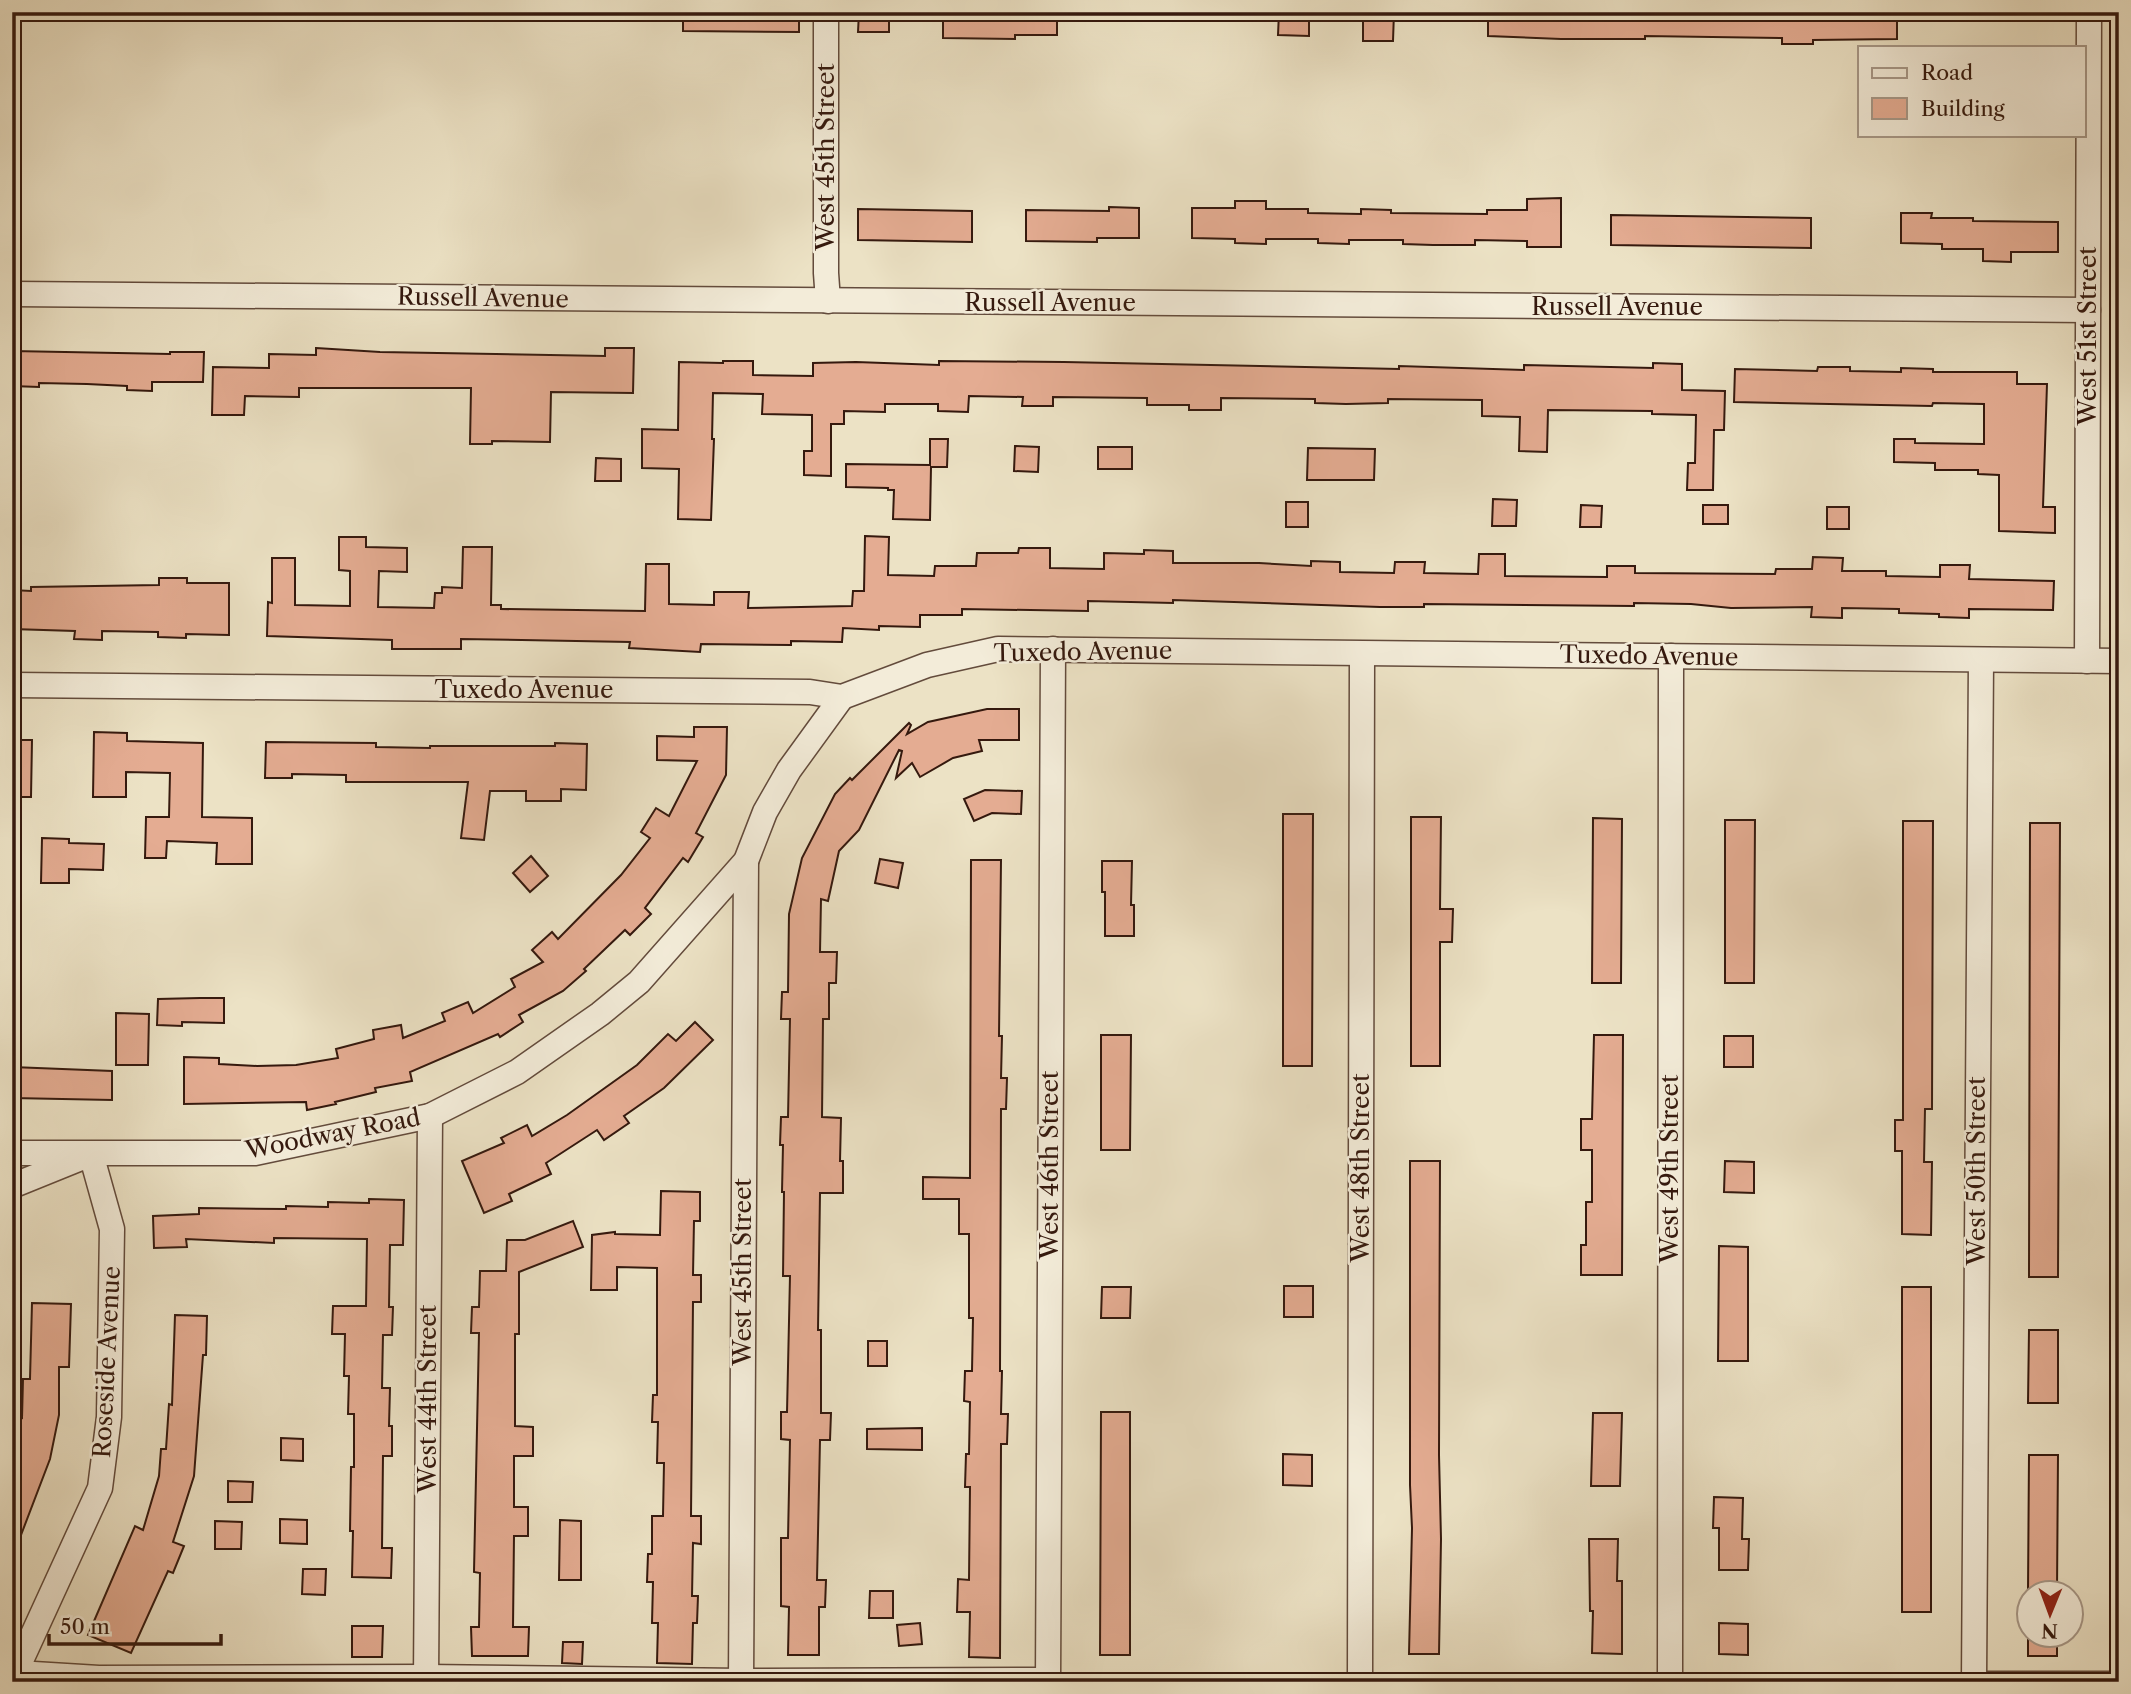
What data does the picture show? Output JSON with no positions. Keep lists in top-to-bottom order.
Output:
{
  "streets": {
    "street": [
      "West 45th Street",
      "Russell Avenue",
      "West 51st Street",
      "Tuxedo Avenue",
      "Woodway Road",
      "West 46th Street",
      "West 48th Street",
      "West 49th Street",
      "West 50th Street",
      "Roseside Avenue",
      "West 44th Street"
    ]
  },
  "crossings": [
    ["West 45th Street", "Russell Avenue"],
    ["West 45th Street", "Woodway Road"],
    ["Russell Avenue", "West 51st Street"],
    ["West 51st Street", "Tuxedo Avenue"],
    ["Tuxedo Avenue", "Woodway Road"],
    ["Tuxedo Avenue", "West 46th Street"],
    ["Tuxedo Avenue", "West 48th Street"],
    ["Tuxedo Avenue", "West 49th Street"],
    ["Tuxedo Avenue", "West 50th Street"],
    ["Woodway Road", "Roseside Avenue"],
    ["Woodway Road", "West 44th Street"]
  ],
  "legend": ["Road", "Building"],
  "scale_bar": "50 m",
  "north": "bottom"
}
